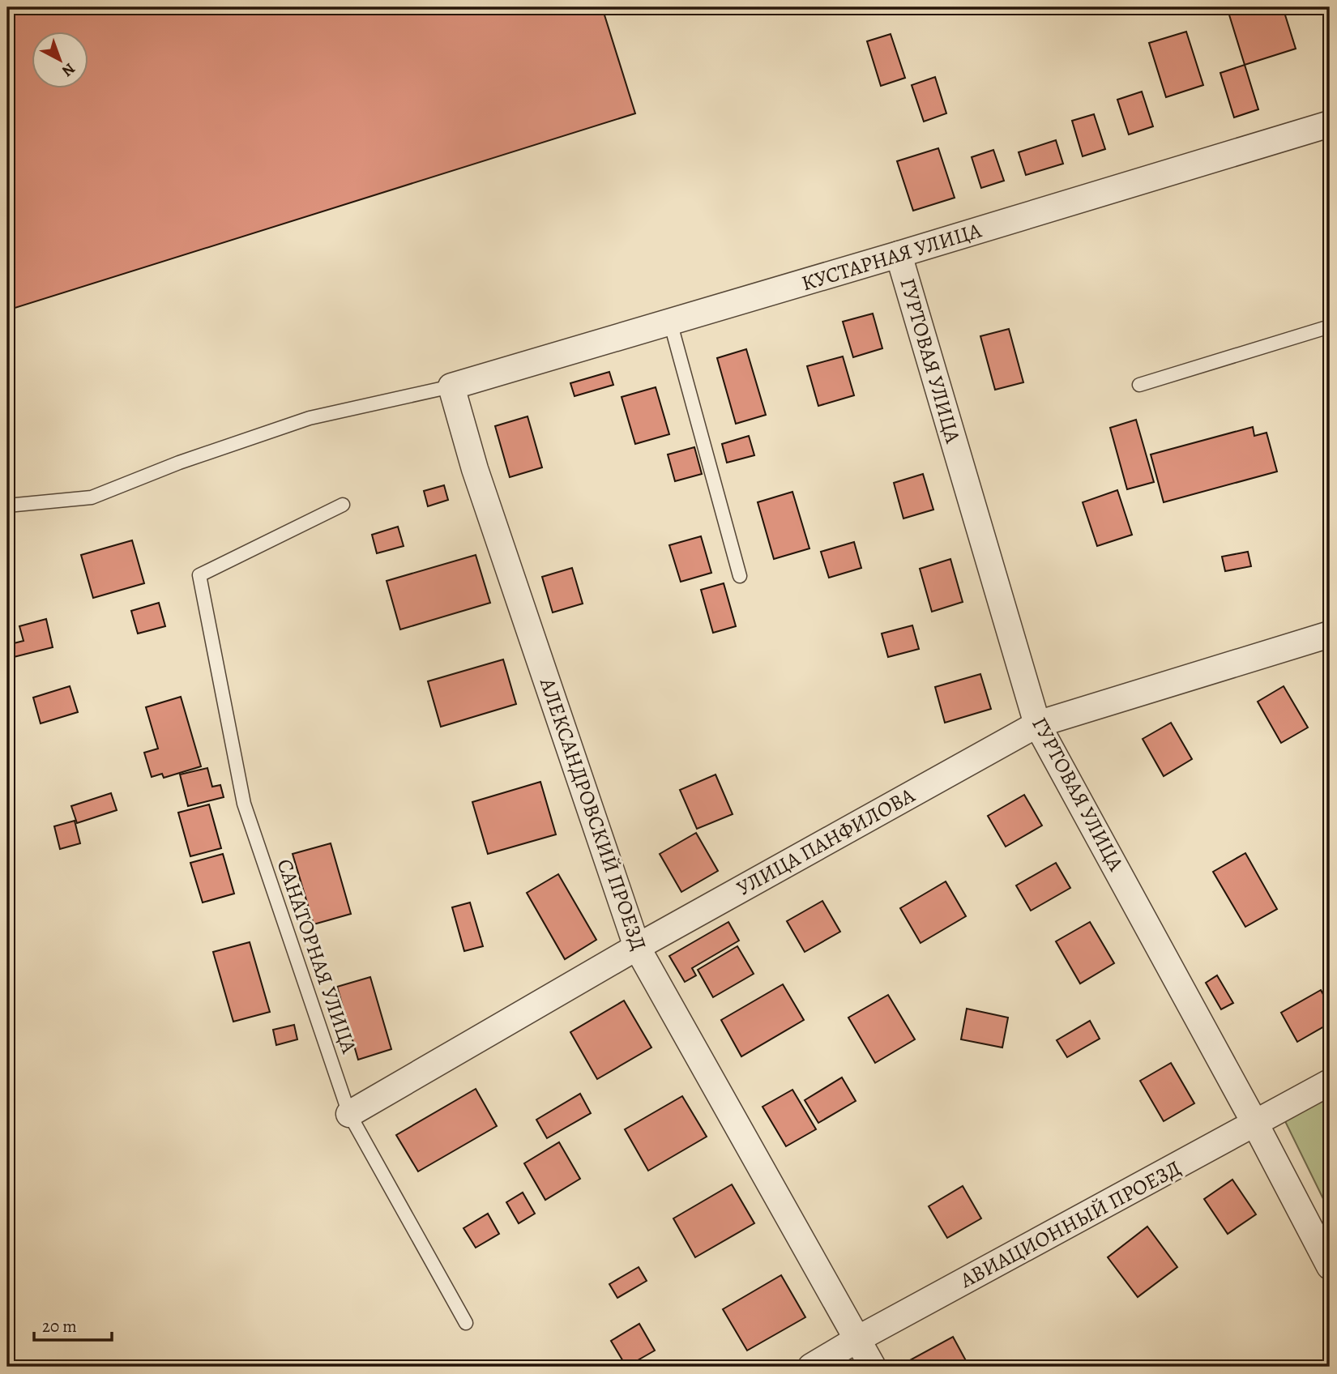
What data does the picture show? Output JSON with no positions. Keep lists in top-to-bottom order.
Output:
{
  "streets": {
    "street": [
      "КУСТАРНАЯ УЛИЦА",
      "ГУРТОВАЯ УЛИЦА",
      "АЛЕКСАНДРОВСКИЙ ПРОЕЗД",
      "УЛИЦА ПАНФИЛОВА",
      "АВИАЦИОННЫЙ ПРОЕЗД"
    ],
    "lane": ["САНАТОРНАЯ УЛИЦА"]
  },
  "crossings": [
    ["КУСТАРНАЯ УЛИЦА", "ГУРТОВАЯ УЛИЦА"],
    ["КУСТАРНАЯ УЛИЦА", "АЛЕКСАНДРОВСКИЙ ПРОЕЗД"],
    ["ГУРТОВАЯ УЛИЦА", "УЛИЦА ПАНФИЛОВА"],
    ["ГУРТОВАЯ УЛИЦА", "АВИАЦИОННЫЙ ПРОЕЗД"],
    ["АЛЕКСАНДРОВСКИЙ ПРОЕЗД", "УЛИЦА ПАНФИЛОВА"],
    ["АЛЕКСАНДРОВСКИЙ ПРОЕЗД", "АВИАЦИОННЫЙ ПРОЕЗД"],
    ["УЛИЦА ПАНФИЛОВА", "САНАТОРНАЯ УЛИЦА"]
  ],
  "scale_bar": "20 m",
  "north": "bottom right"
}
